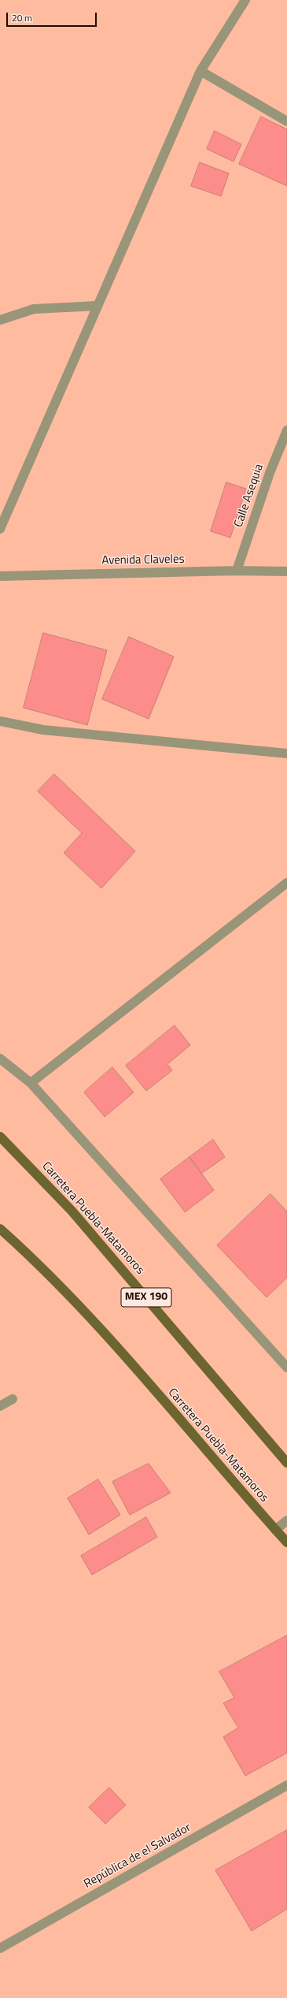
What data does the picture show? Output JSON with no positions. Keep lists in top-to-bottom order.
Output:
{
  "streets": {
    "main road": ["Carretera Puebla-Matamoros", "MEX 190"],
    "street": ["Calle Asequia", "Avenida Claveles", "República de el Salvador"]
  },
  "crossings": [
    ["Calle Asequia", "Avenida Claveles"]
  ],
  "scale_bar": "20 m"
}
